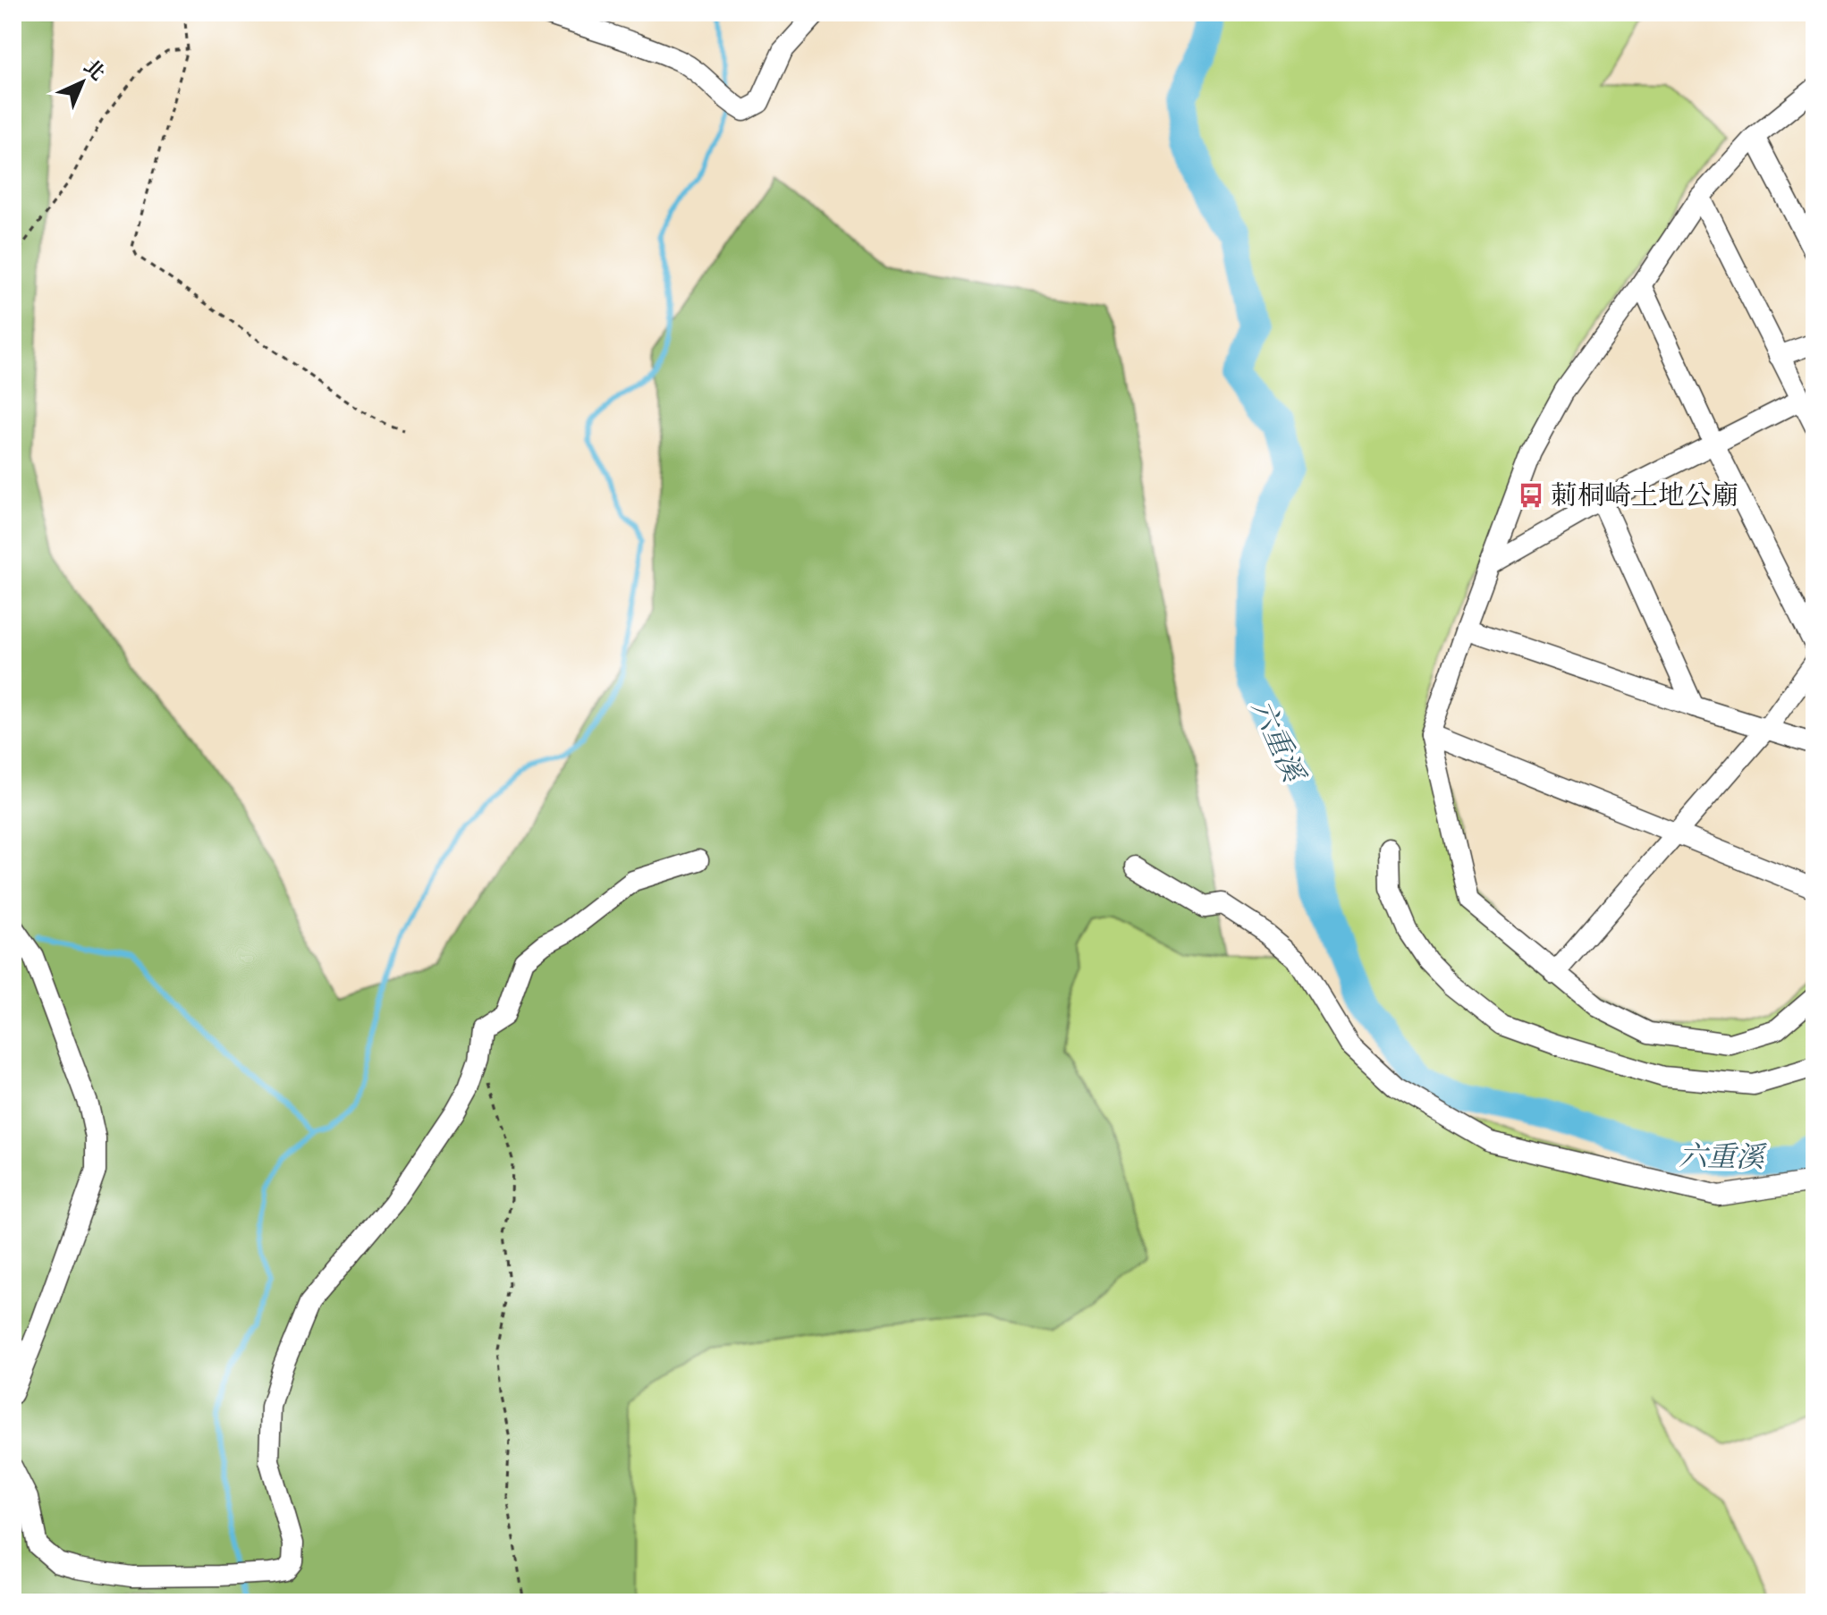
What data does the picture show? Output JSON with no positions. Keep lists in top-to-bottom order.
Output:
{
  "water": ["六重溪"],
  "places": {
    "bus stop": ["莿桐崎土地公廟"]
  },
  "north": "top right"
}
